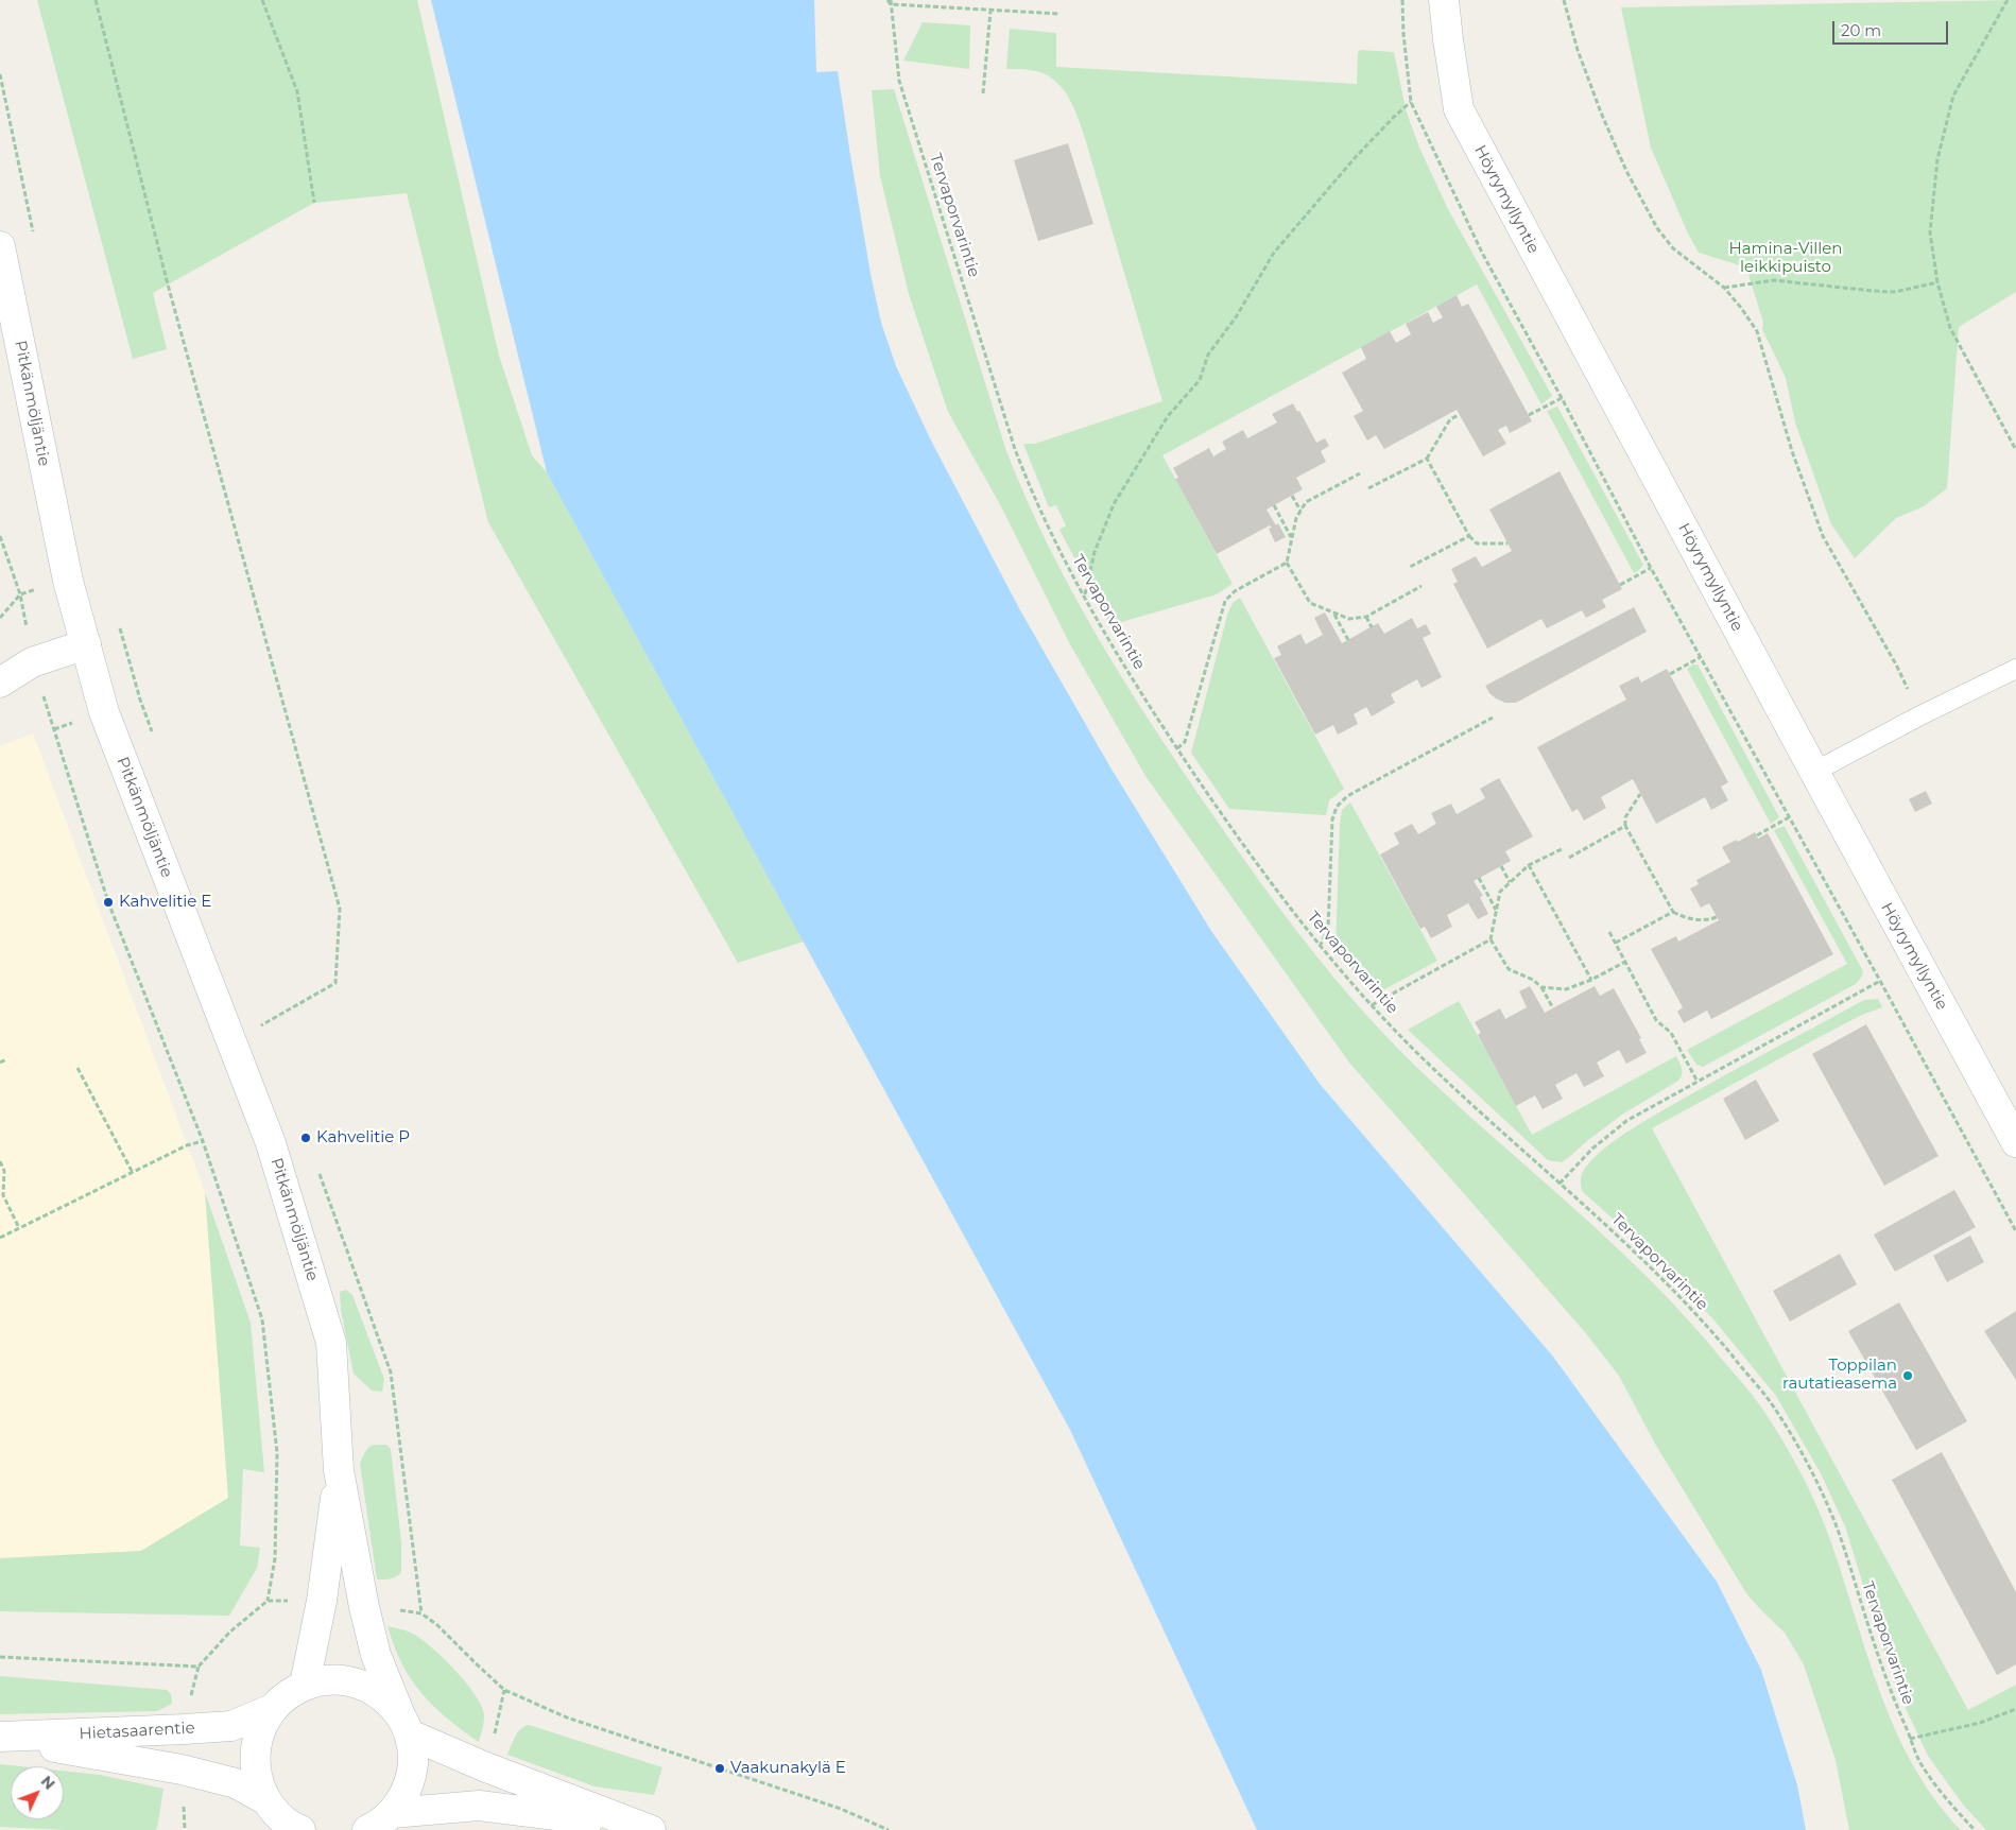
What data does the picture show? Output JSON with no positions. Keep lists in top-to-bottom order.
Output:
{
  "streets": {
    "street": ["Höyrymyllyntie", "Pitkänmöljäntie", "Hietasaarentie"],
    "path": ["Tervaporvarintie"]
  },
  "parks": ["Hamina-Villen leikkipuisto"],
  "places": [
    "Kahvelitie E",
    "Kahvelitie P",
    "Toppilan rautatieasema",
    "Vaakunakylä E"
  ],
  "scale_bar": "20 m",
  "north": "top right"
}
